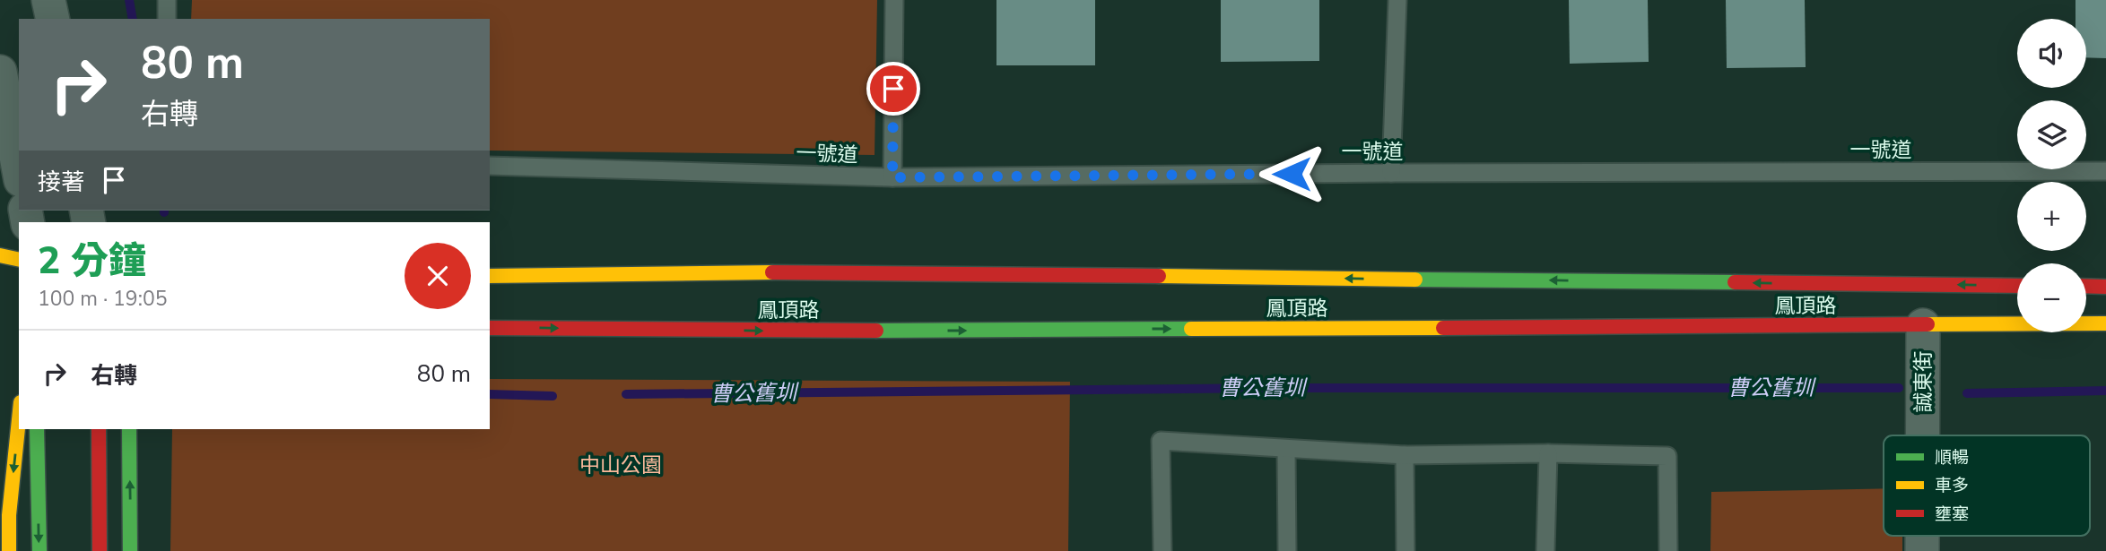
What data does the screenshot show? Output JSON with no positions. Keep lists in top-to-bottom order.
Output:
{
  "streets": {
    "main road": ["鳳頂路"],
    "street": ["誠東街"],
    "lane": ["一號道"]
  },
  "crossings": [
    ["鳳頂路", "誠東街"]
  ],
  "water": ["曹公舊圳"],
  "parks": ["中山公園"],
  "legend": ["順暢", "車多", "壅塞"],
  "page": {
    "map_buttons": ["+", "−"],
    "turn": ["80 m", "右轉"],
    "then": "接著",
    "heading": ["2 分鐘", "100 m · 19:05"],
    "list": [
      {
        "name": "右轉",
        "value": "80 m"
      }
    ]
  }
}
